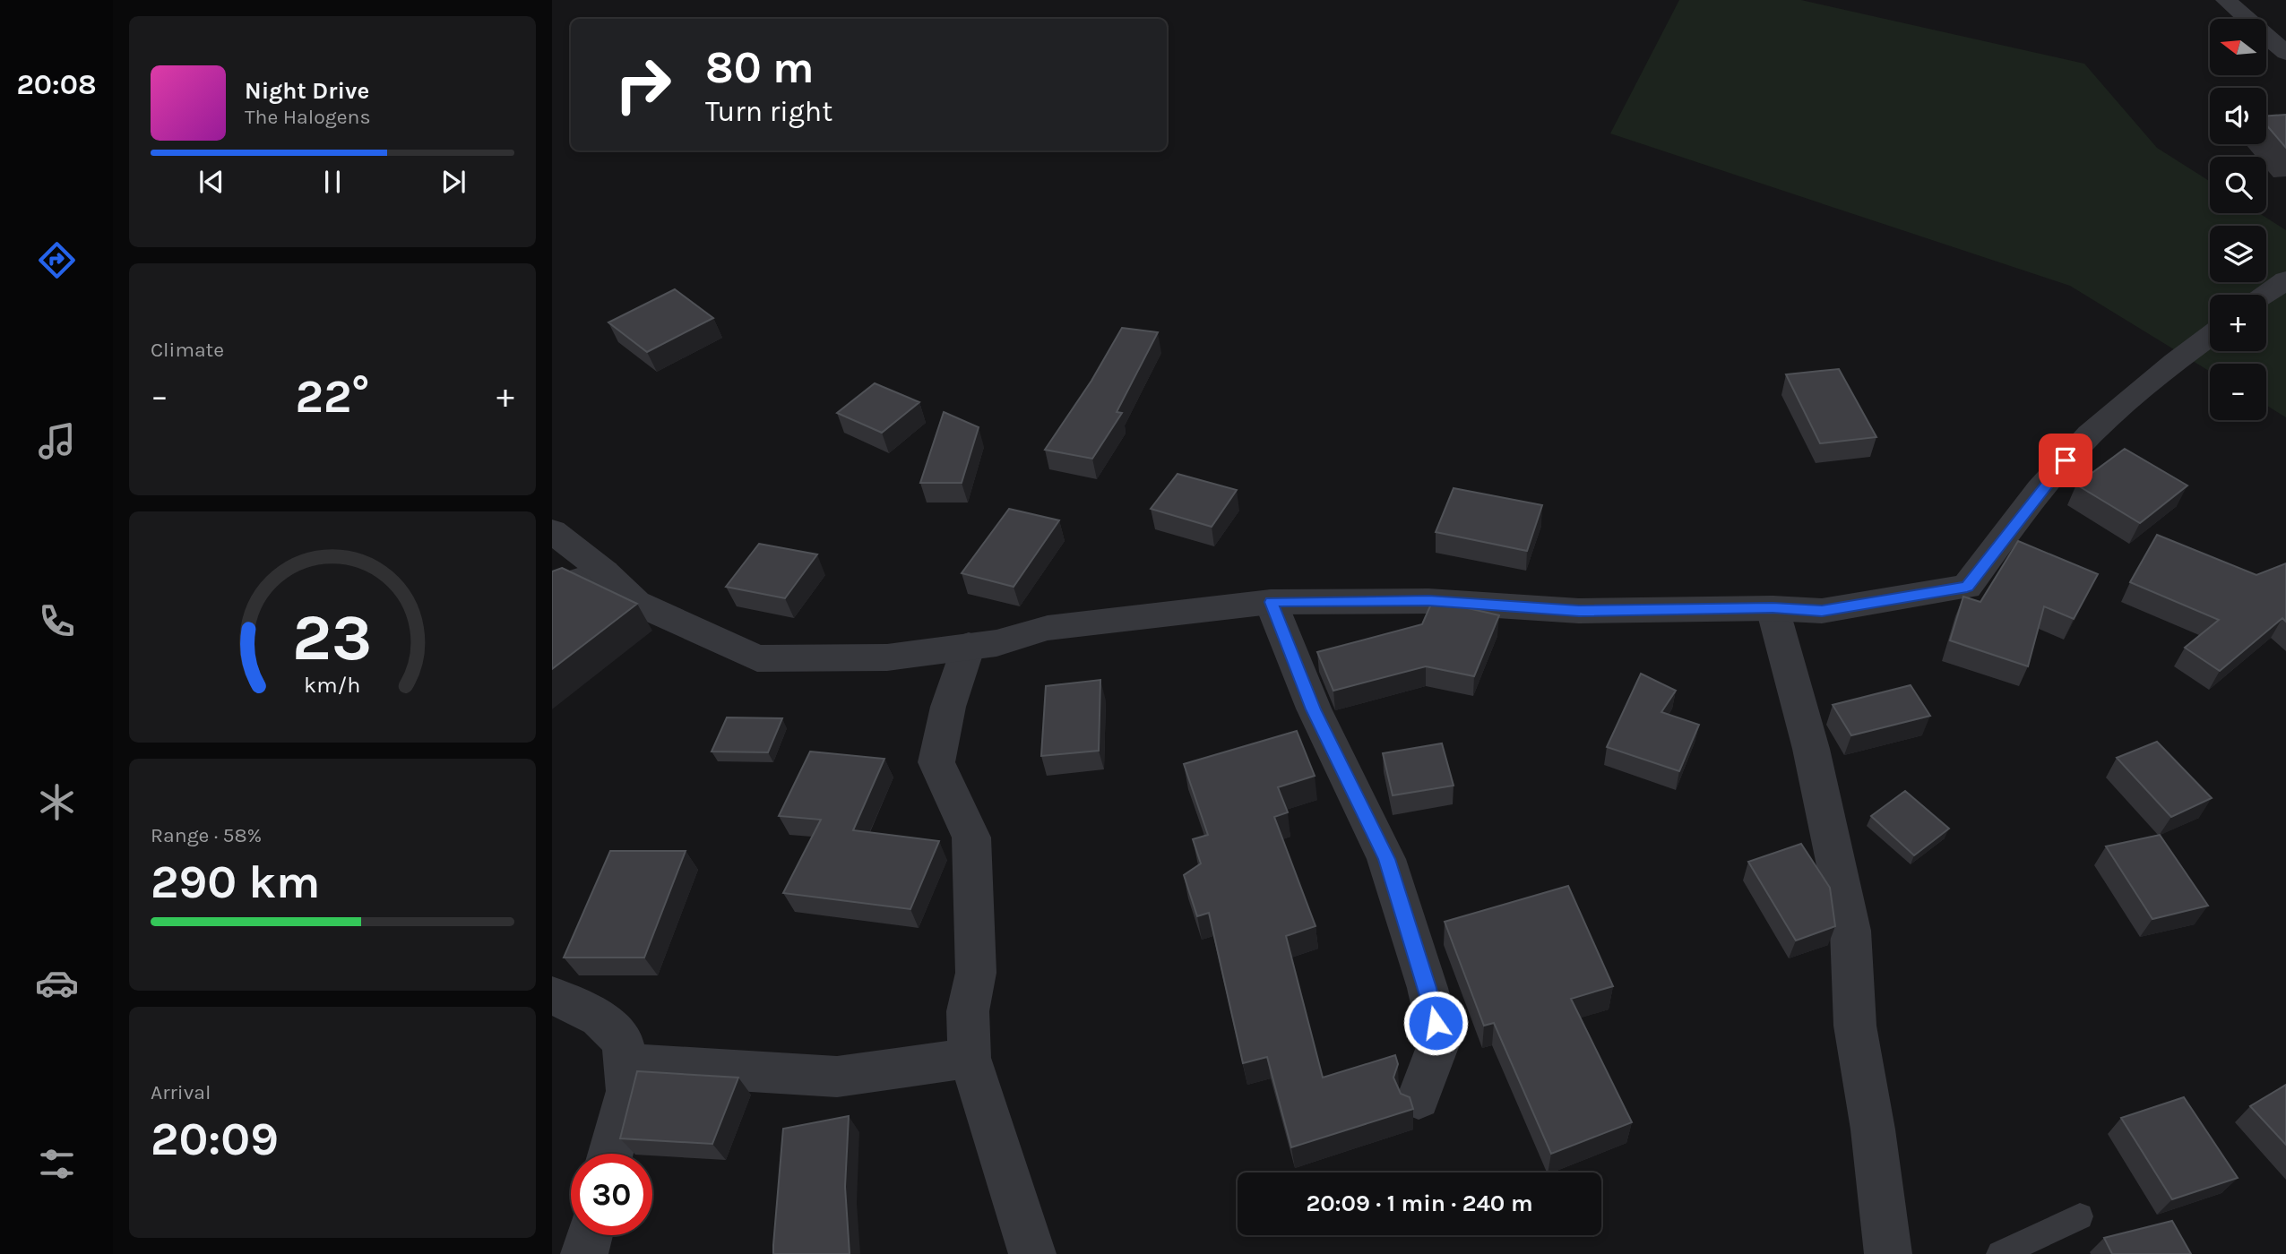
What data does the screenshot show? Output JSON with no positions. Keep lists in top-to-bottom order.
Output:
{
  "north": "left",
  "page": {
    "tabs": "20:08",
    "map_buttons": ["+", "−"],
    "turn": ["80 m", "Turn right"],
    "song": ["Night Drive", "The Halogens"],
    "tile": [
      "Climate",
      ["Range · 58%", "290 km"],
      ["Arrival", "20:09"]
    ],
    "heat": ["−", "22°", "+"],
    "limit": "30",
    "trip": "20:09 · 1 min · 240 m",
    "gauge": ["23", "km/h"]
  }
}
